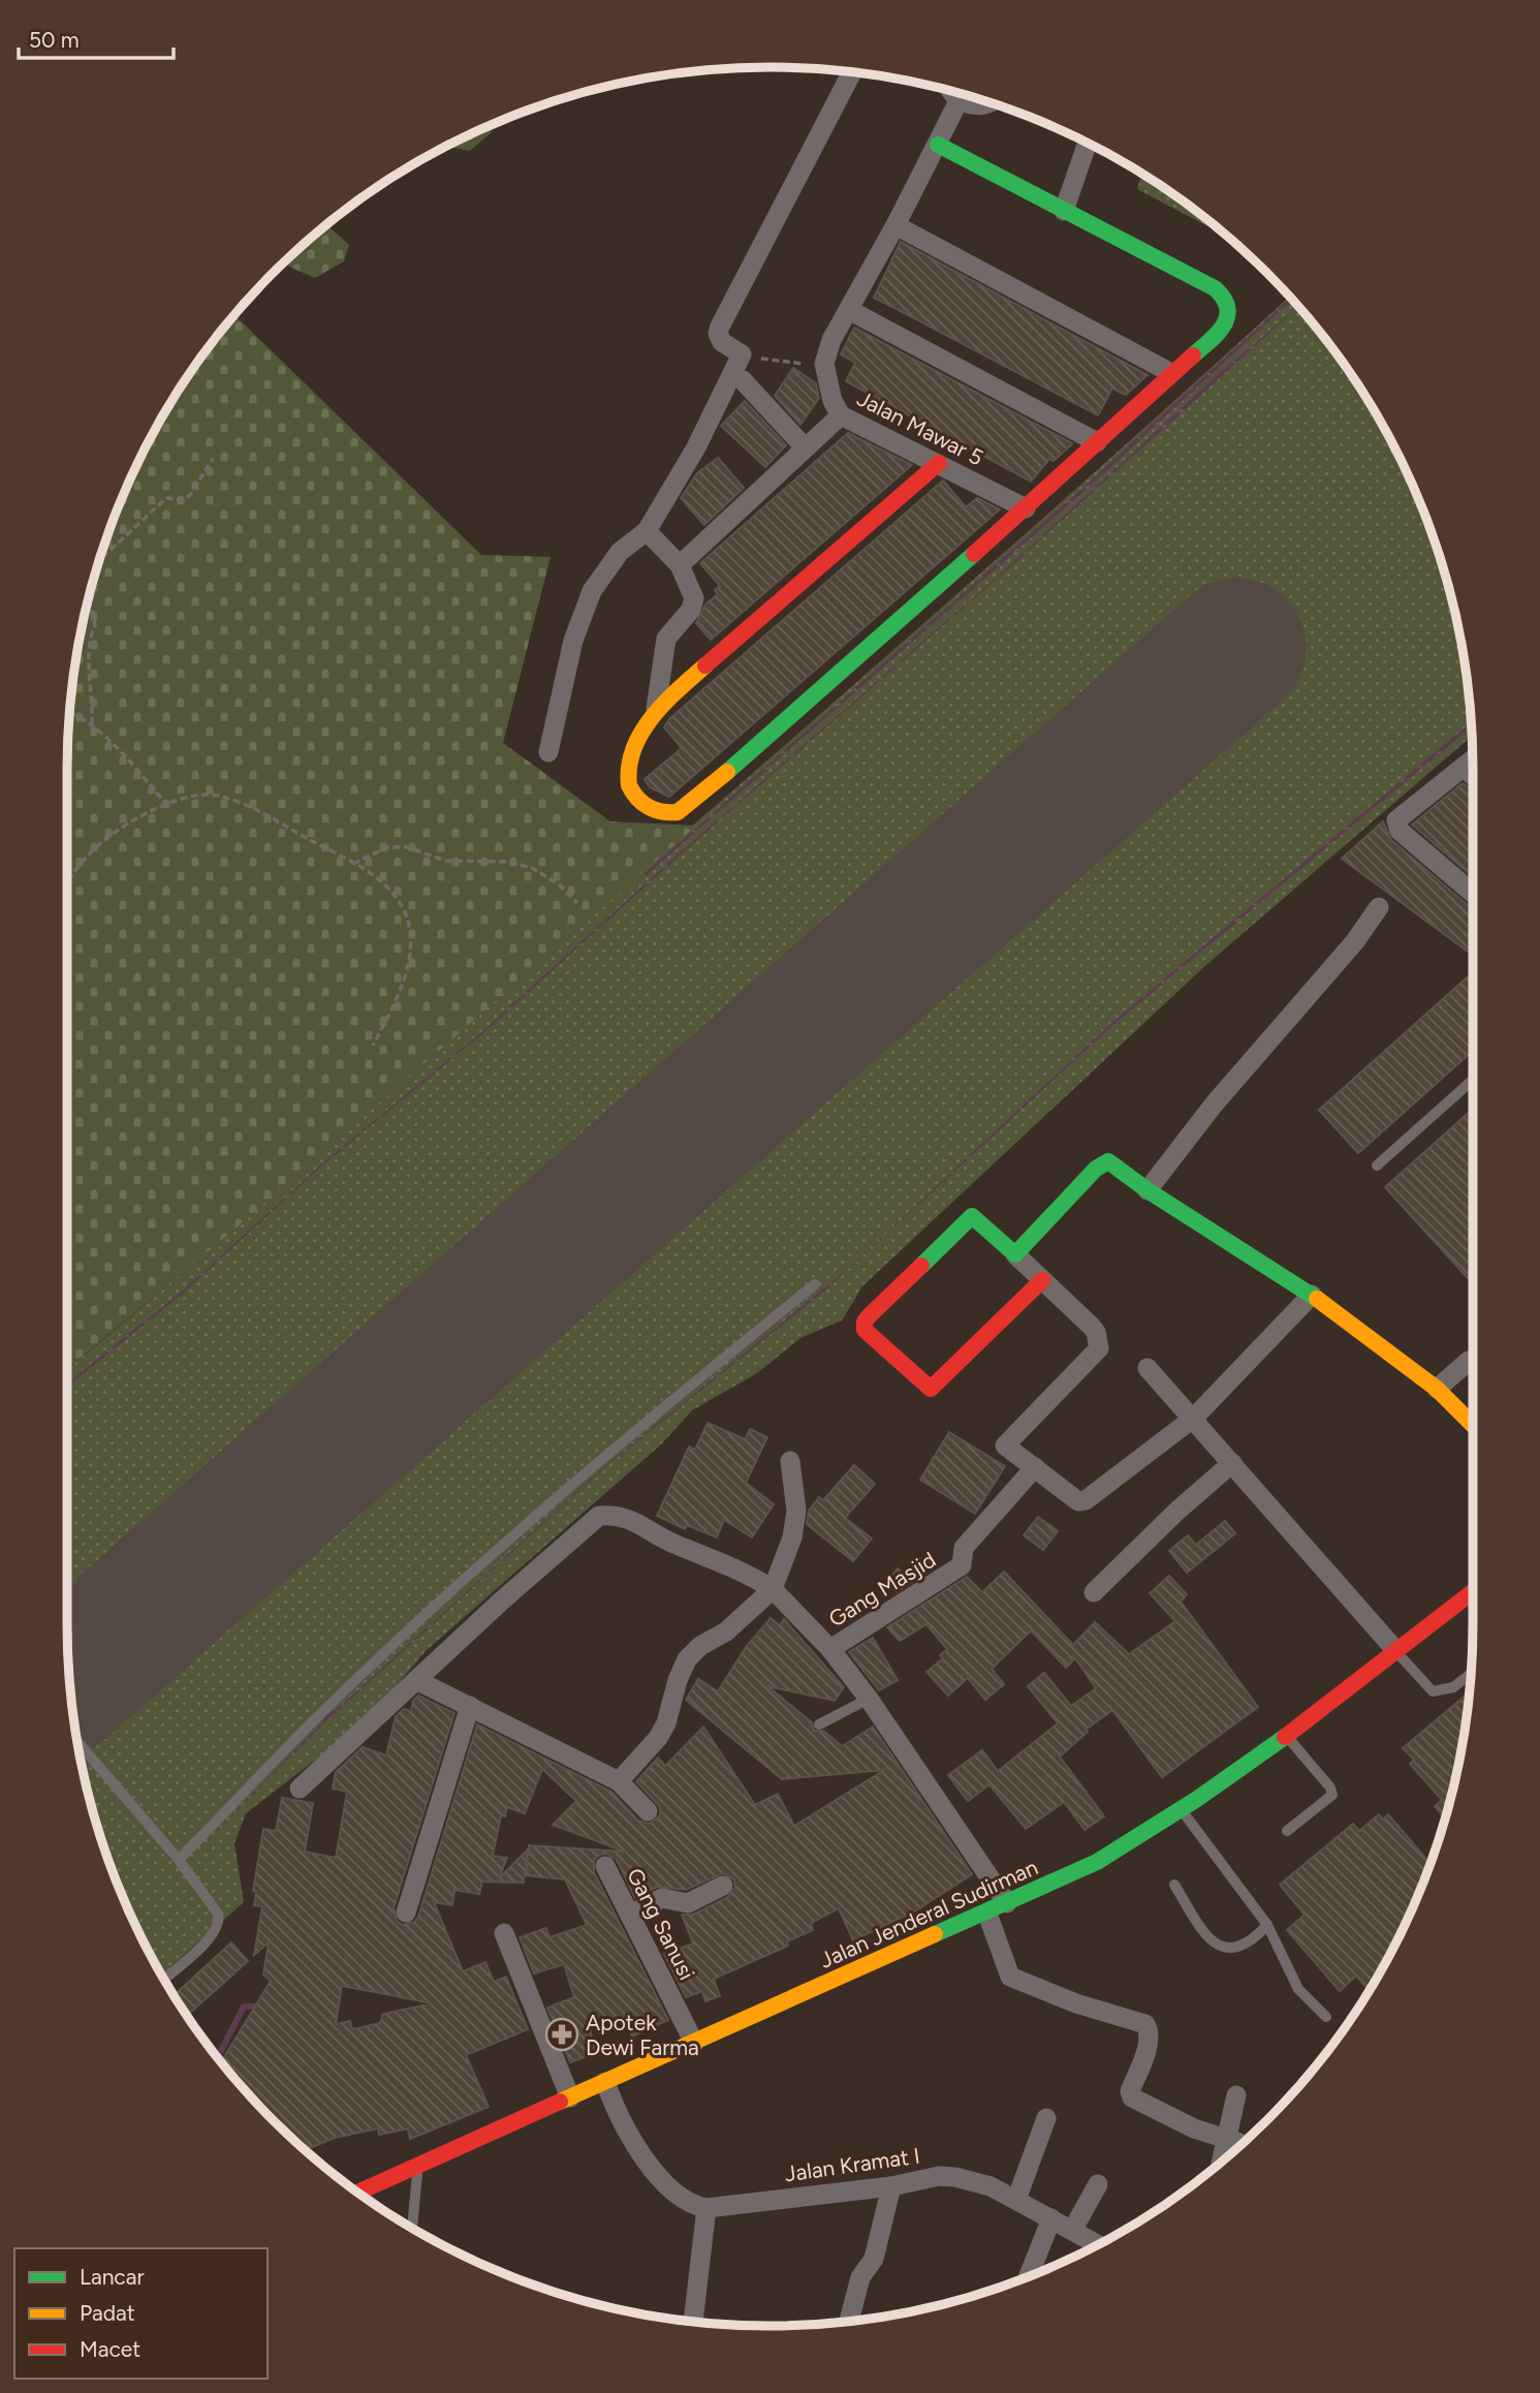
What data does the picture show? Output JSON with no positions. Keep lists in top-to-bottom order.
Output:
{
  "streets": {
    "main road": ["Jalan Jenderal Sudirman"],
    "street": [
      "Jalan Mawar 5",
      "Gang Masjid",
      "Gang Sanusi",
      "Jalan Kramat I"
    ]
  },
  "crossings": [
    ["Jalan Jenderal Sudirman", "Gang Sanusi"]
  ],
  "places": {
    "pharmacy": ["Apotek Dewi Farma"]
  },
  "legend": ["Lancar", "Padat", "Macet"],
  "scale_bar": "50 m"
}
